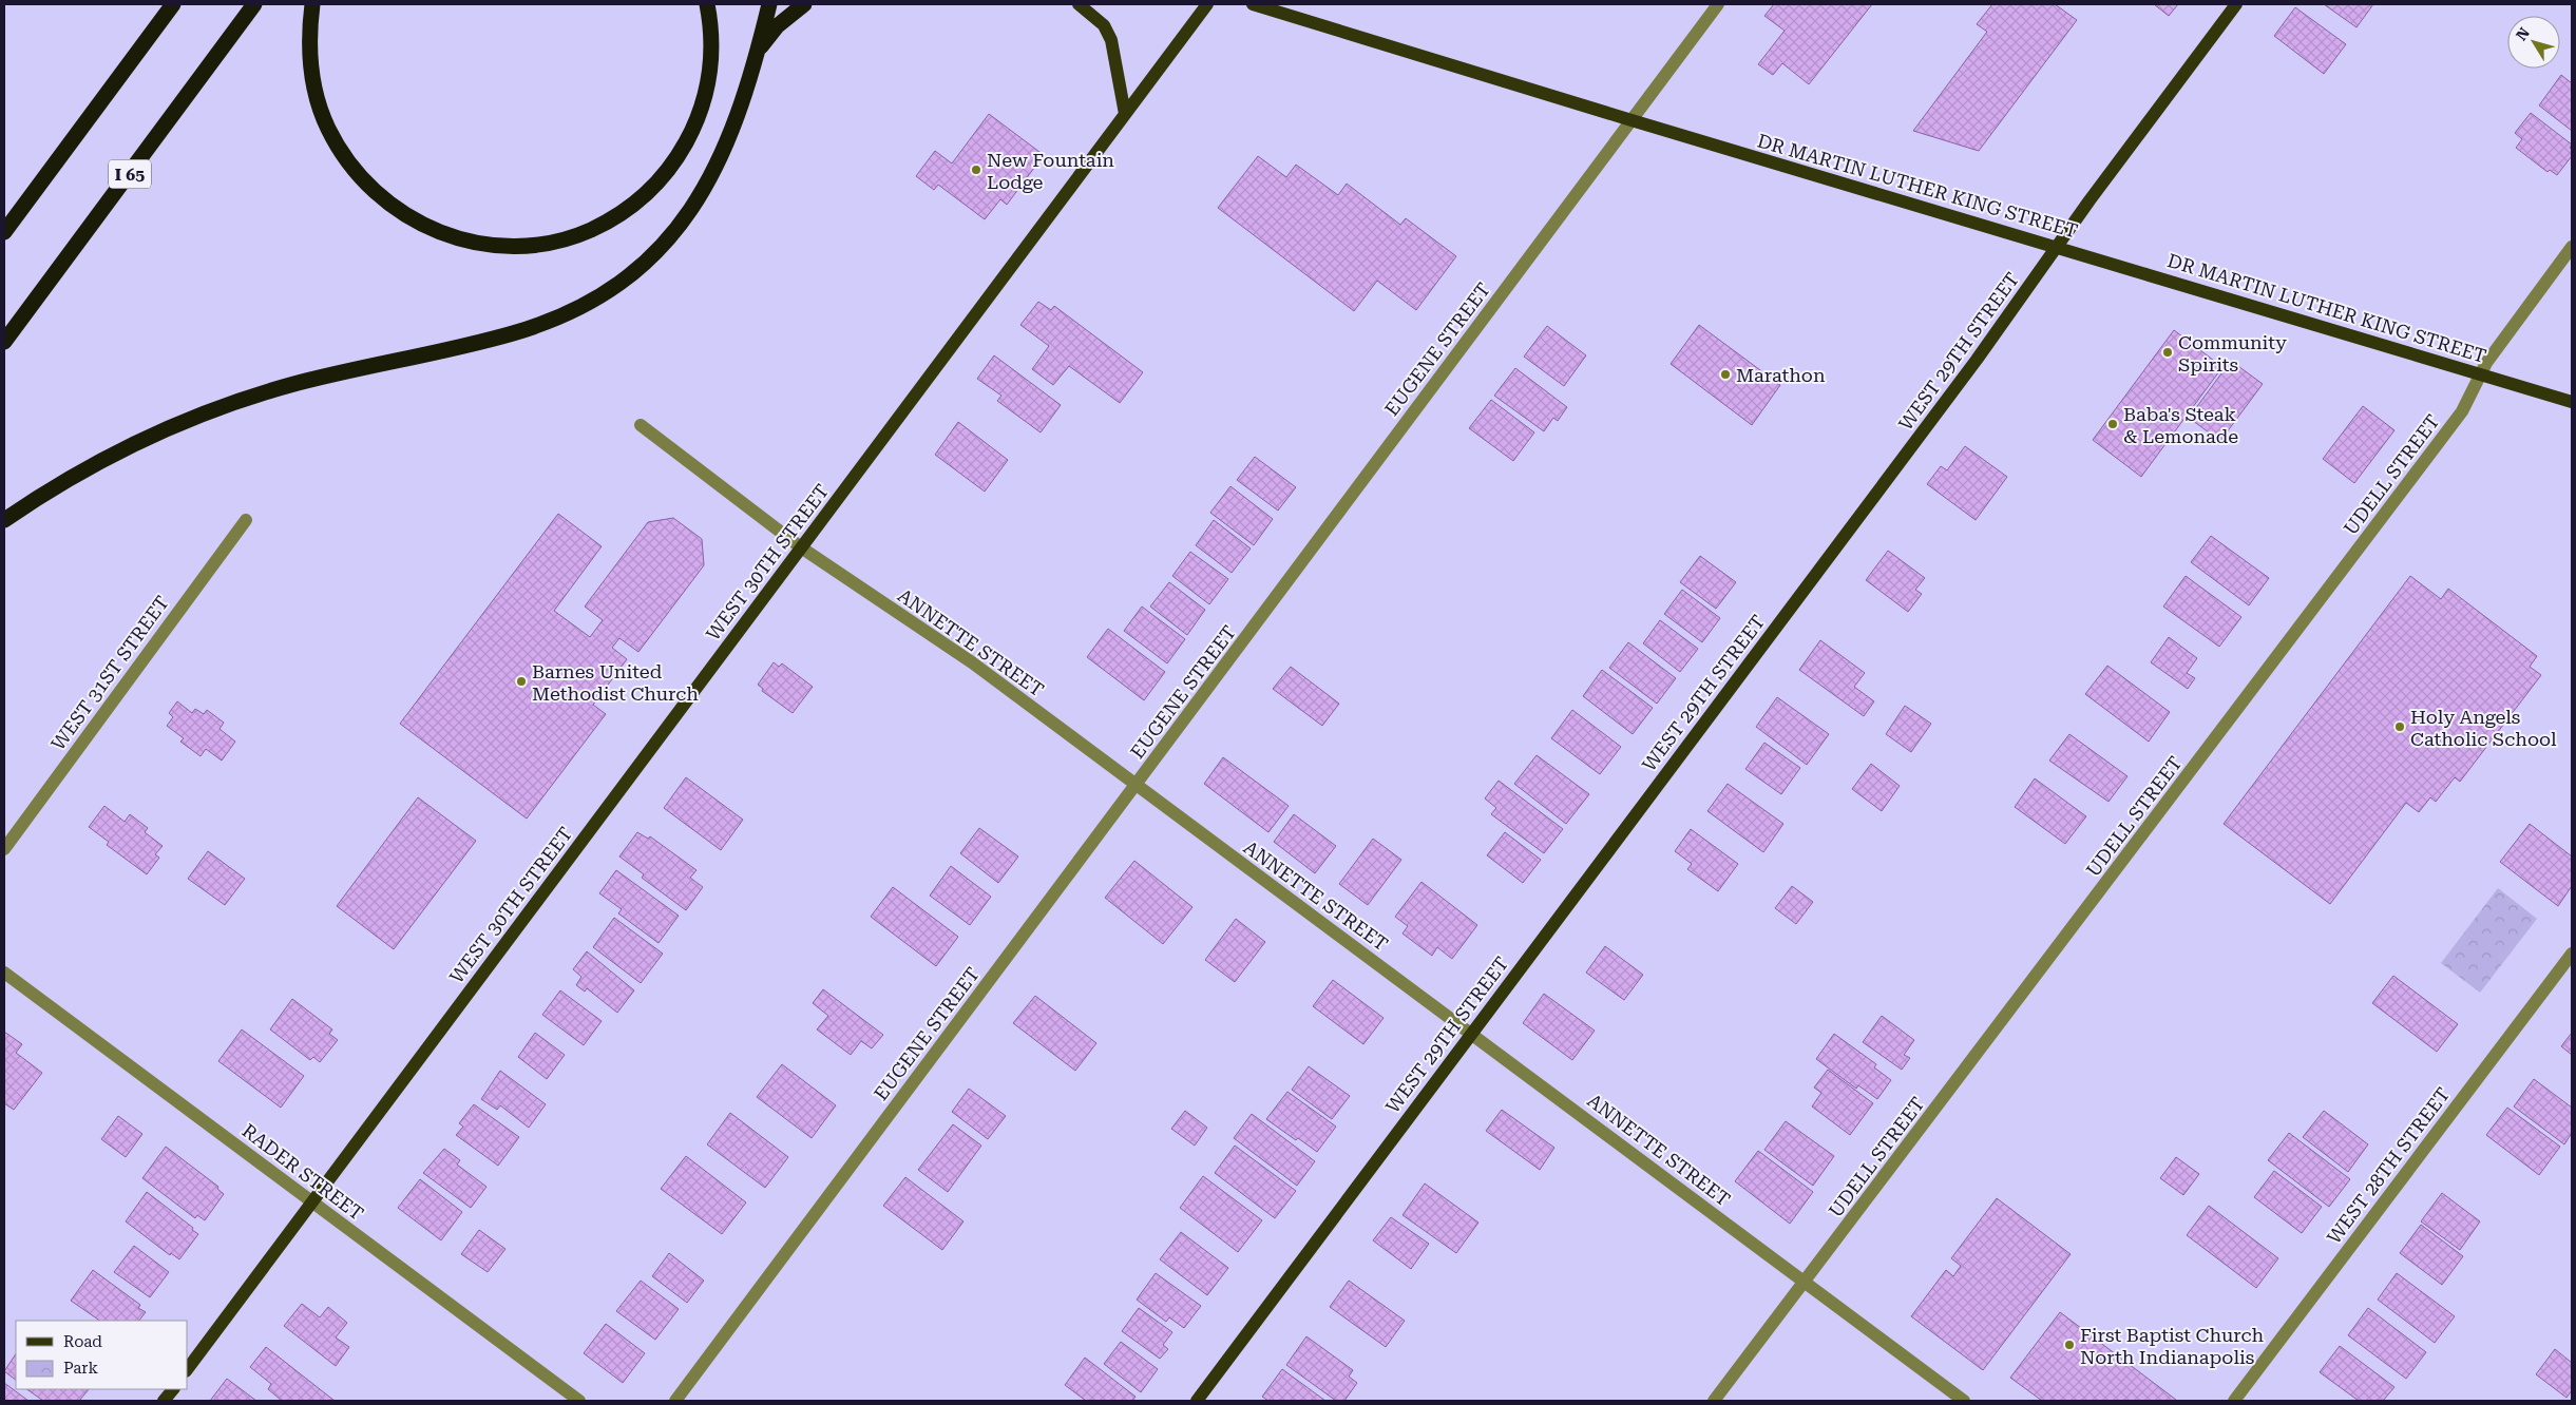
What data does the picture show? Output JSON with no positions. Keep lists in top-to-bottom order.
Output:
{
  "streets": {
    "highway": ["I 65"],
    "main road": ["DR MARTIN LUTHER KING STREET", "WEST 29TH STREET", "WEST 30TH STREET"],
    "street": [
      "EUGENE STREET",
      "UDELL STREET",
      "ANNETTE STREET",
      "WEST 31ST STREET",
      "WEST 28TH STREET",
      "RADER STREET"
    ]
  },
  "crossings": [
    ["DR MARTIN LUTHER KING STREET", "EUGENE STREET"],
    ["DR MARTIN LUTHER KING STREET", "WEST 29TH STREET"],
    ["DR MARTIN LUTHER KING STREET", "UDELL STREET"],
    ["EUGENE STREET", "ANNETTE STREET"],
    ["WEST 29TH STREET", "ANNETTE STREET"],
    ["UDELL STREET", "ANNETTE STREET"],
    ["WEST 30TH STREET", "ANNETTE STREET"],
    ["WEST 30TH STREET", "RADER STREET"]
  ],
  "places": [
    "New Fountain Lodge",
    "Community Spirits",
    "Marathon",
    "Baba's Steak & Lemonade",
    "Barnes United Methodist Church",
    "Holy Angels Catholic School",
    "First Baptist Church North Indianapolis"
  ],
  "legend": ["Road", "Park"],
  "north": "top left"
}
